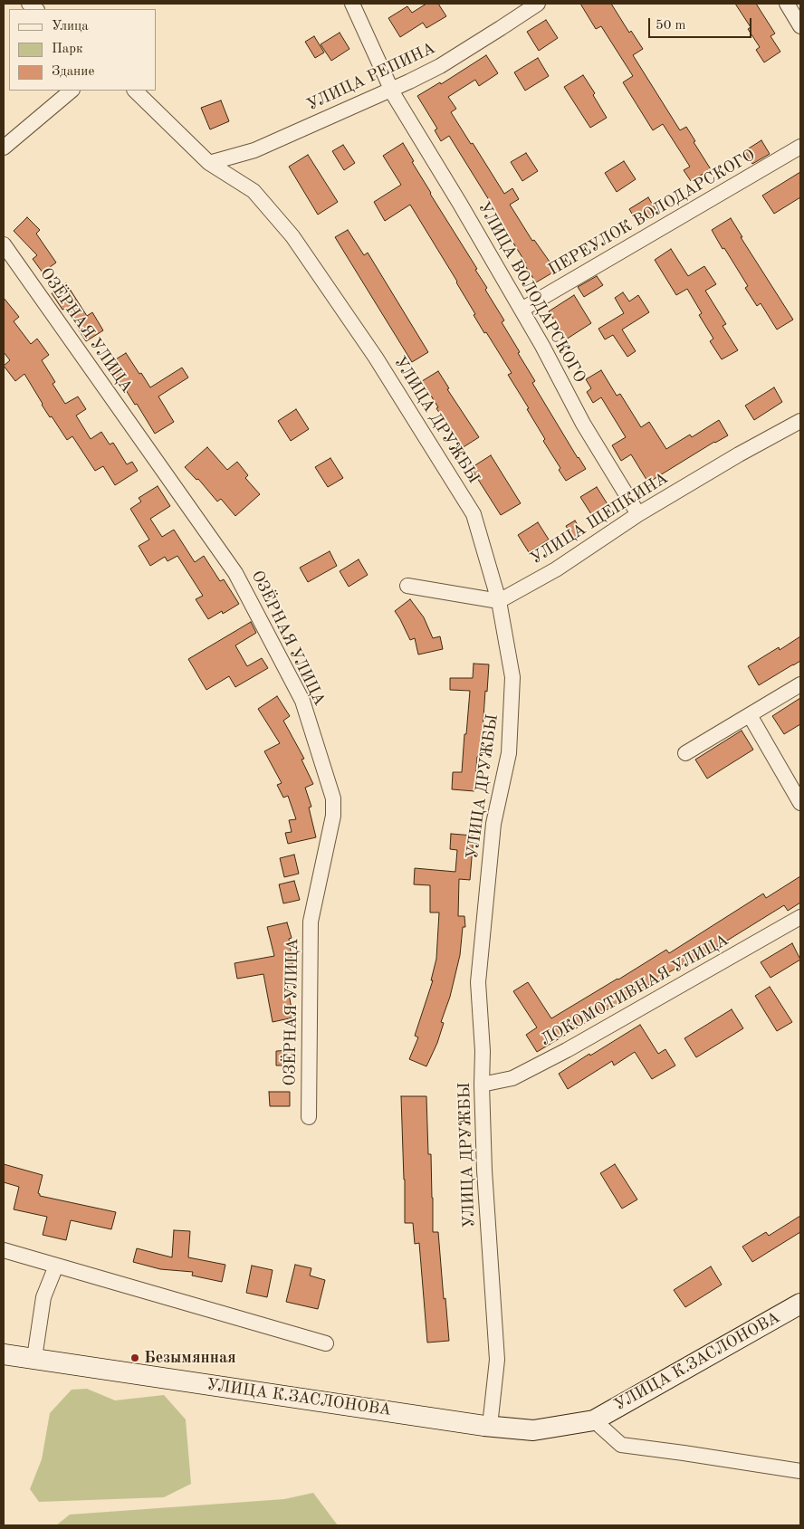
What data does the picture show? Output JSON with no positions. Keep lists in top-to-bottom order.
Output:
{
  "streets": {
    "street": [
      "УЛИЦА РЕПИНА",
      "ПЕРЕУЛОК ВОЛОДАРСКОГО",
      "УЛИЦА ВОЛОДАРСКОГО",
      "ОЗЁРНАЯ УЛИЦА",
      "УЛИЦА ДРУЖБЫ",
      "УЛИЦА ЩЕПКИНА",
      "ЛОКОМОТИВНАЯ УЛИЦА",
      "УЛИЦА К.ЗАСЛОНОВА"
    ]
  },
  "crossings": [
    ["УЛИЦА РЕПИНА", "УЛИЦА ВОЛОДАРСКОГО"],
    ["УЛИЦА РЕПИНА", "УЛИЦА ДРУЖБЫ"],
    ["ПЕРЕУЛОК ВОЛОДАРСКОГО", "УЛИЦА ВОЛОДАРСКОГО"],
    ["УЛИЦА ВОЛОДАРСКОГО", "УЛИЦА ЩЕПКИНА"],
    ["УЛИЦА ДРУЖБЫ", "УЛИЦА ЩЕПКИНА"],
    ["УЛИЦА ДРУЖБЫ", "ЛОКОМОТИВНАЯ УЛИЦА"],
    ["УЛИЦА ДРУЖБЫ", "УЛИЦА К.ЗАСЛОНОВА"]
  ],
  "places": ["Безымянная"],
  "legend": ["Улица", "Парк", "Здание"],
  "scale_bar": "50 m"
}
